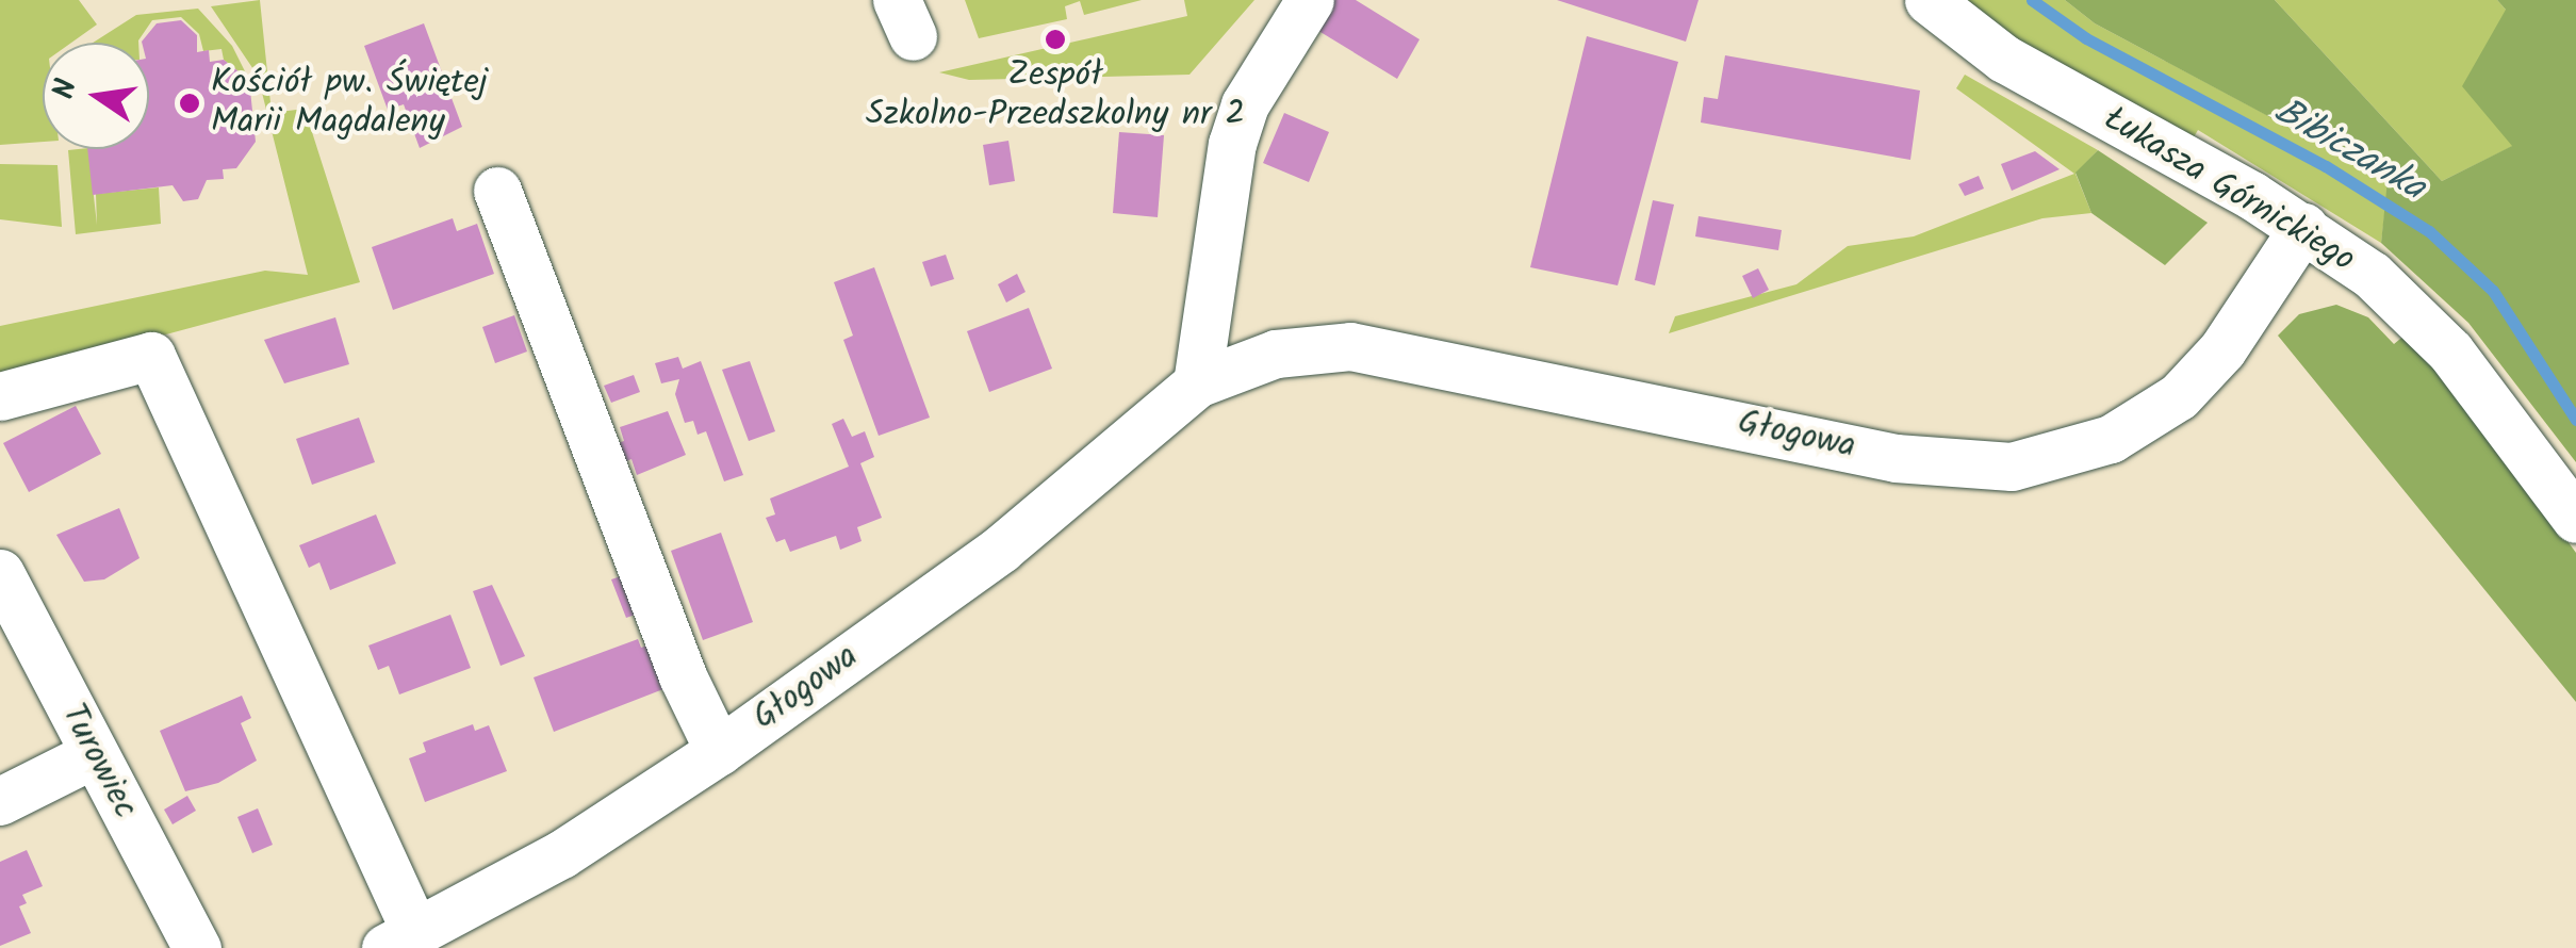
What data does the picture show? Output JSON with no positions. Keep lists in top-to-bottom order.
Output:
{
  "streets": {
    "street": ["Łukasza Górnickiego", "Głogowa", "Turowiec"]
  },
  "crossings": [
    ["Łukasza Górnickiego", "Głogowa"]
  ],
  "water": ["Bibiczanka"],
  "places": ["Zespół Szkolno-Przedszkolny nr 2", "Kościół pw. Świętej Marii Magdaleny"],
  "north": "left"
}
